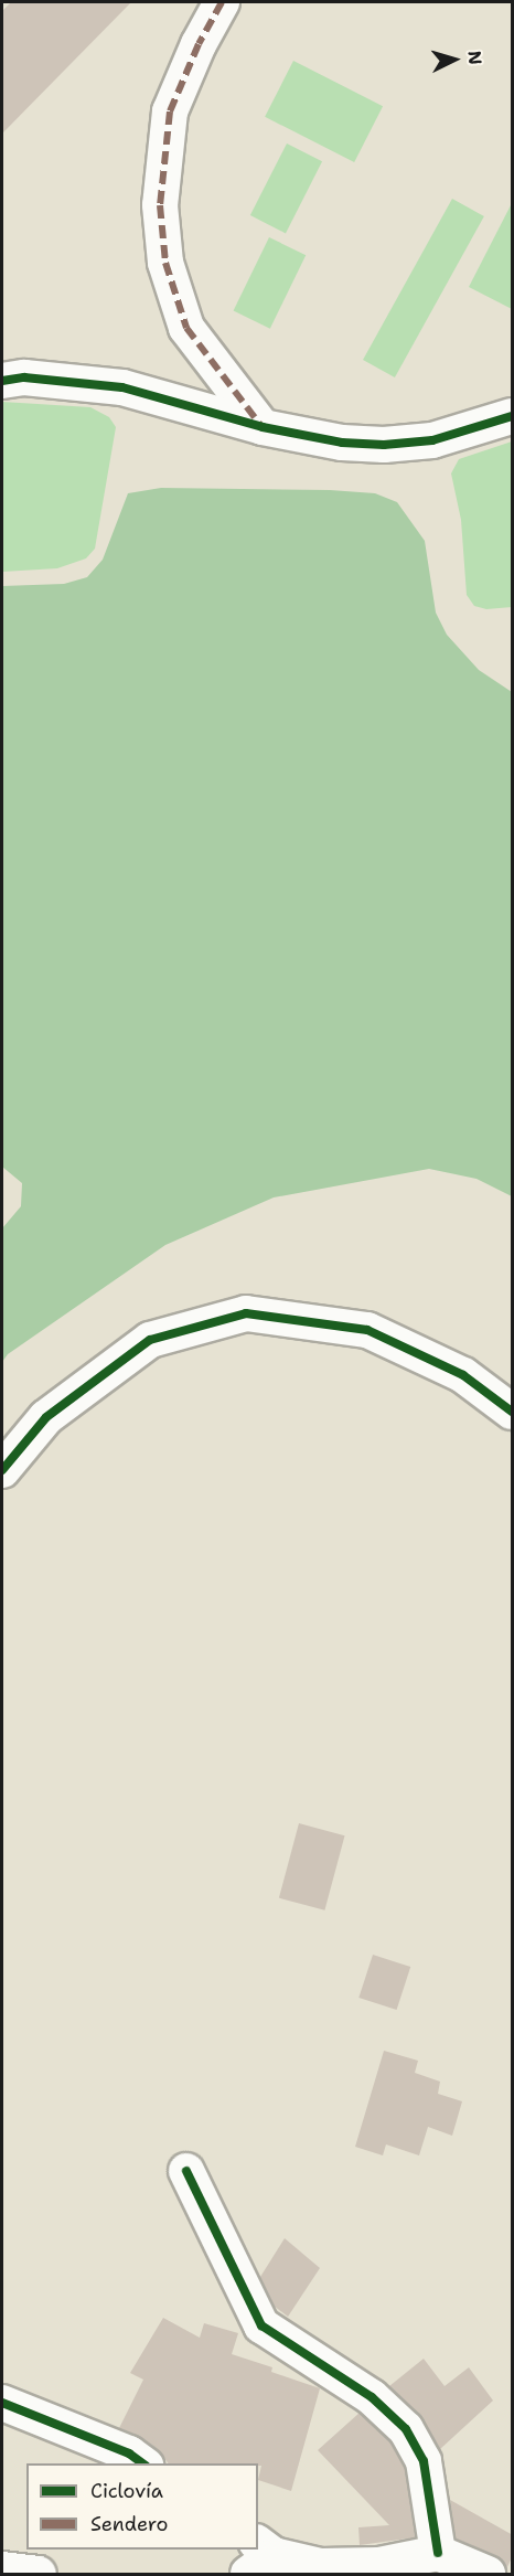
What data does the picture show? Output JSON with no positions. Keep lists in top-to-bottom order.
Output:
{
  "legend": ["Ciclovía", "Sendero"],
  "north": "right"
}
